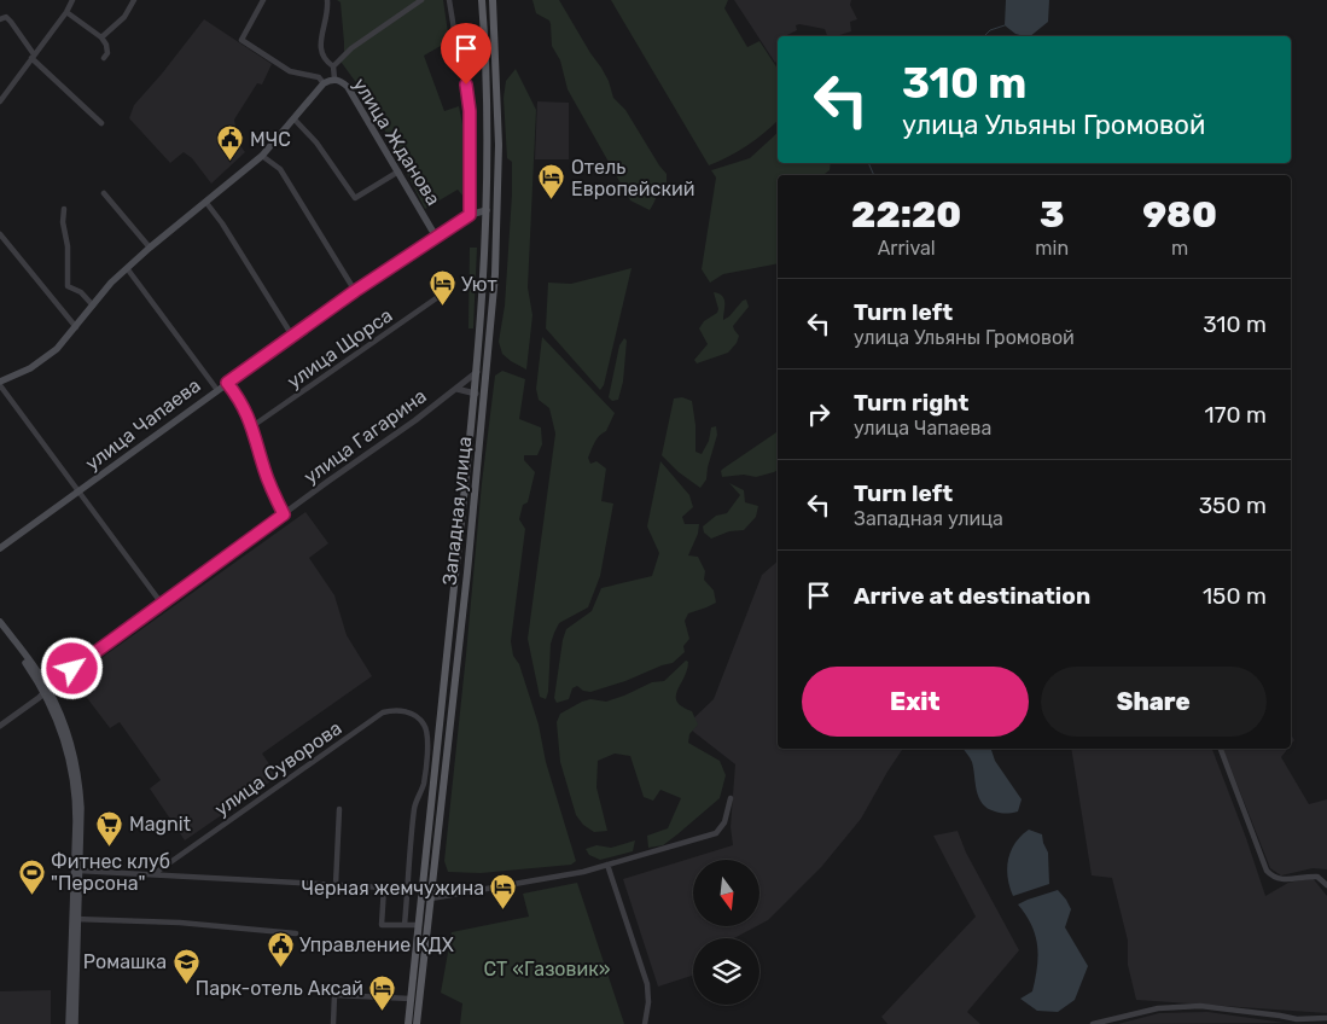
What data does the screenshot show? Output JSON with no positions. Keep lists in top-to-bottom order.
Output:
{
  "streets": {
    "main road": ["улица Жданова", "улица Чапаева", "Западная улица"],
    "street": ["улица Щорса", "улица Гагарина", "улица Суворова"]
  },
  "crossings": [
    ["улица Жданова", "улица Чапаева"],
    ["улица Чапаева", "Западная улица"],
    ["улица Гагарина", "Западная улица"]
  ],
  "parks": ["СТ «Газовик»"],
  "places": {
    "public building": ["МЧС", "Управление КДХ"],
    "hotel": [
      "Отель Европейский",
      "Уют",
      "Черная жемчужина",
      "Парк-отель Аксай"
    ],
    "supermarket": ["Magnit"],
    "sports": ["Фитнес клуб \"Персона\""],
    "school or university": ["Ромашка"]
  },
  "north": "bottom",
  "page": {
    "turn": ["310 m", "улица Ульяны Громовой"],
    "eta": [
      "22:20",
      "Arrival",
      "3",
      "min",
      "980",
      "m"
    ],
    "list": [
      {
        "name": "Turn left",
        "note": "улица Ульяны Громовой",
        "value": "310 m"
      },
      {
        "name": "Turn right",
        "note": "улица Чапаева",
        "value": "170 m"
      },
      {
        "name": "Turn left",
        "note": "Западная улица",
        "value": "350 m"
      },
      {
        "name": "Arrive at destination",
        "value": "150 m"
      }
    ],
    "buttons": ["Exit", "Share"]
  }
}
